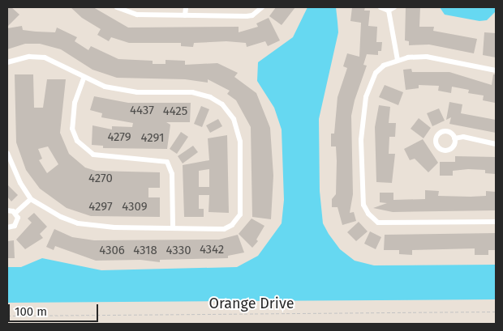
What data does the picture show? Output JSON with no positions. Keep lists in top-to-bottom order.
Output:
{
  "streets": {
    "path": ["Orange Drive"]
  },
  "house_numbers": [
    "4437",
    "4425",
    "4279",
    "4291",
    "4270",
    "4297",
    "4309",
    "4342",
    "4306",
    "4318",
    "4330"
  ],
  "scale_bar": "100 m"
}
